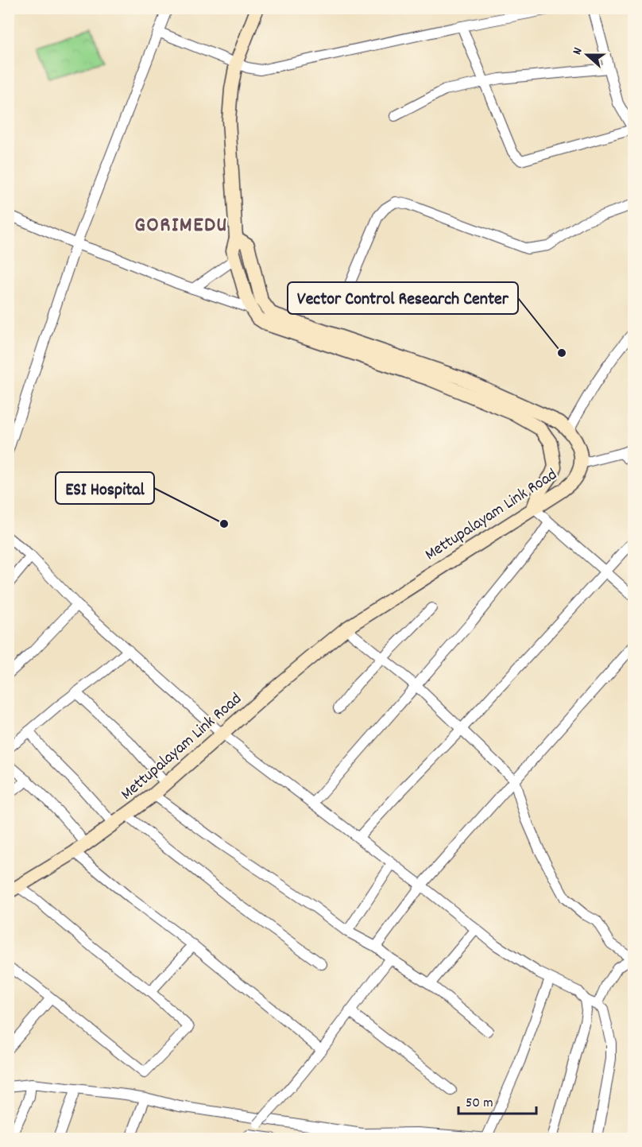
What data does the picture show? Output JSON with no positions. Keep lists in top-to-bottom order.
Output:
{
  "streets": {
    "street": ["Mettupalayam Link Road"]
  },
  "districts": ["GORIMEDU"],
  "places": ["Vector Control Research Center", "ESI Hospital"],
  "scale_bar": "50 m",
  "north": "left"
}
